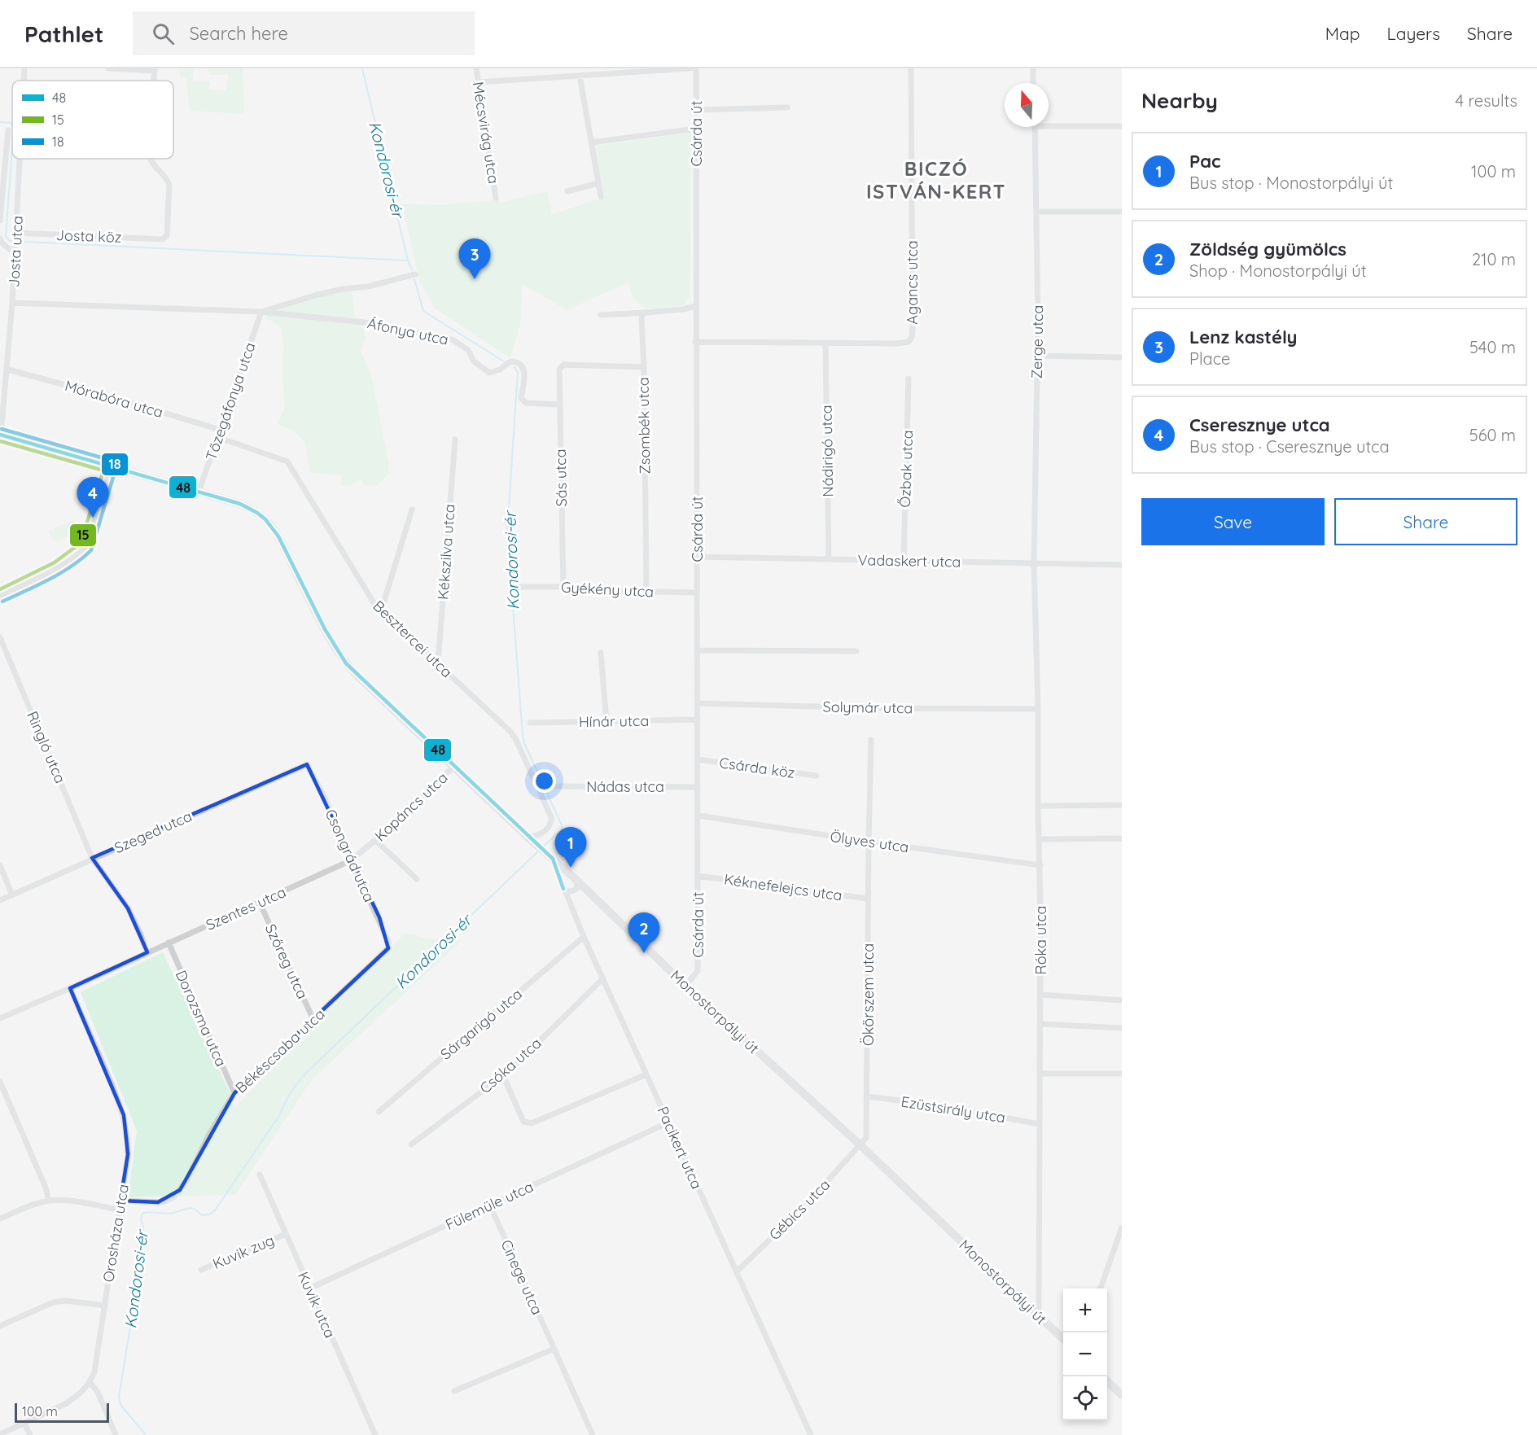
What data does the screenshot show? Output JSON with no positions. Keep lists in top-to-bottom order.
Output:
{
  "streets": {
    "street": [
      "Mécsvirág utca",
      "Csárda út",
      "Josta köz",
      "Josta utca",
      "Agancs utca",
      "Áfonya utca",
      "Zerge utca",
      "Mórabóra utca",
      "Tőzegáfonya utca",
      "Zsombék utca",
      "Nádirigó utca",
      "Őzbak utca",
      "Sás utca",
      "Kékszilva utca",
      "Vadaskert utca",
      "Gyékény utca",
      "Besztercei utca",
      "Solymár utca",
      "Hínár utca",
      "Ringló utca",
      "Csárda köz",
      "Nádas utca",
      "Kopáncs utca",
      "Szeged utca",
      "Ölyves utca",
      "Csongrád utca",
      "Kéknefelejcs utca",
      "Szentes utca",
      "Róka utca",
      "Szőreg utca",
      "Ökörszem utca",
      "Monostorpályi út",
      "Dorozsma utca",
      "Sárgarigó utca",
      "Békéscsaba utca",
      "Csóka utca",
      "Ezüstsirály utca",
      "Pacikert utca",
      "Fülemüle utca",
      "Gébics utca",
      "Orosháza utca",
      "Kuvik zug",
      "Cinege utca",
      "Kuvik utca"
    ]
  },
  "crossings": [
    ["Csárda út", "Agancs utca"],
    ["Csárda út", "Vadaskert utca"],
    ["Csárda út", "Gyékény utca"],
    ["Csárda út", "Solymár utca"],
    ["Csárda út", "Hínár utca"],
    ["Csárda út", "Csárda köz"],
    ["Csárda út", "Nádas utca"],
    ["Csárda út", "Ölyves utca"],
    ["Csárda út", "Kéknefelejcs utca"],
    ["Csárda út", "Monostorpályi út"],
    ["Josta köz", "Josta utca"],
    ["Josta utca", "Áfonya utca"],
    ["Josta utca", "Mórabóra utca"],
    ["Josta utca", "Monostorpályi út"],
    ["Agancs utca", "Nádirigó utca"],
    ["Áfonya utca", "Tőzegáfonya utca"],
    ["Áfonya utca", "Sás utca"],
    ["Zerge utca", "Vadaskert utca"],
    ["Zerge utca", "Róka utca"],
    ["Mórabóra utca", "Tőzegáfonya utca"],
    ["Tőzegáfonya utca", "Besztercei utca"],
    ["Tőzegáfonya utca", "Monostorpályi út"],
    ["Zsombék utca", "Sás utca"],
    ["Zsombék utca", "Gyékény utca"],
    ["Nádirigó utca", "Vadaskert utca"],
    ["Őzbak utca", "Vadaskert utca"],
    ["Sás utca", "Gyékény utca"],
    ["Kékszilva utca", "Besztercei utca"],
    ["Vadaskert utca", "Róka utca"],
    ["Besztercei utca", "Monostorpályi út"],
    ["Solymár utca", "Róka utca"],
    ["Ringló utca", "Szeged utca"],
    ["Kopáncs utca", "Csongrád utca"],
    ["Kopáncs utca", "Szentes utca"],
    ["Kopáncs utca", "Monostorpályi út"],
    ["Szeged utca", "Csongrád utca"],
    ["Ölyves utca", "Róka utca"],
    ["Ölyves utca", "Ökörszem utca"],
    ["Csongrád utca", "Szentes utca"],
    ["Csongrád utca", "Békéscsaba utca"],
    ["Kéknefelejcs utca", "Ökörszem utca"],
    ["Szentes utca", "Szőreg utca"],
    ["Szentes utca", "Dorozsma utca"],
    ["Szentes utca", "Orosháza utca"],
    ["Róka utca", "Monostorpályi út"],
    ["Róka utca", "Ezüstsirály utca"],
    ["Szőreg utca", "Békéscsaba utca"],
    ["Ökörszem utca", "Monostorpályi út"],
    ["Ökörszem utca", "Ezüstsirály utca"],
    ["Ökörszem utca", "Gébics utca"],
    ["Monostorpályi út", "Pacikert utca"],
    ["Monostorpályi út", "Gébics utca"],
    ["Dorozsma utca", "Békéscsaba utca"],
    ["Sárgarigó utca", "Pacikert utca"],
    ["Békéscsaba utca", "Orosháza utca"],
    ["Csóka utca", "Pacikert utca"],
    ["Pacikert utca", "Fülemüle utca"],
    ["Pacikert utca", "Gébics utca"],
    ["Fülemüle utca", "Cinege utca"],
    ["Fülemüle utca", "Kuvik utca"],
    ["Kuvik zug", "Kuvik utca"]
  ],
  "districts": ["BICZÓ ISTVÁN-KERT"],
  "water": ["Kondorosi-ér"],
  "lines": ["transit line 18", "transit line 48", "transit line 15"],
  "legend": ["48", "15", "18"],
  "scale_bar": "100 m",
  "north": "top",
  "page": {
    "header": "Pathlet",
    "search": "Search here",
    "nav": ["Map", "Layers", "Share"],
    "heading": ["Nearby", "4 results"],
    "list": [
      {
        "mark": "1",
        "name": "Pac",
        "note": "Bus stop · Monostorpályi út",
        "value": "100 m"
      },
      {
        "mark": "2",
        "name": "Zöldség gyümölcs",
        "note": "Shop · Monostorpályi út",
        "value": "210 m"
      },
      {
        "mark": "3",
        "name": "Lenz kastély",
        "note": "Place",
        "value": "540 m"
      },
      {
        "mark": "4",
        "name": "Cseresznye utca",
        "note": "Bus stop · Cseresznye utca",
        "value": "560 m"
      }
    ],
    "pins": [
      "3",
      "4",
      "1",
      "2"
    ],
    "buttons": ["Save", "Share"],
    "map_buttons": ["+", "−"],
    "scale": "100 m"
  }
}
